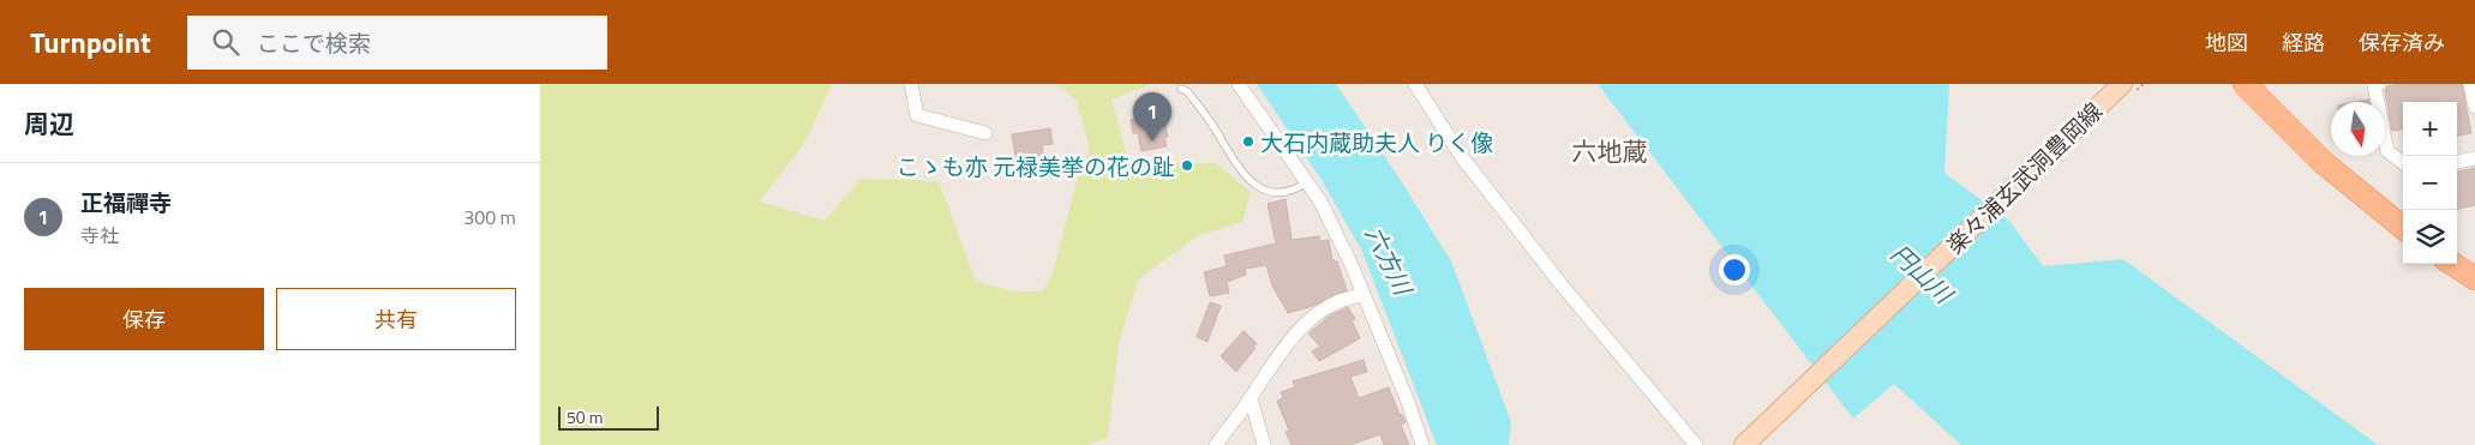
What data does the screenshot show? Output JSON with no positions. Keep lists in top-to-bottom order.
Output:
{
  "streets": {
    "main road": ["楽々浦玄武洞豊岡線"]
  },
  "districts": ["六地蔵"],
  "water": ["六方川", "円山川"],
  "places": ["大石内蔵助夫人 りく像", "こゝも亦 元禄美挙の花の趾"],
  "scale_bar": "50 m",
  "north": "bottom",
  "page": {
    "header": "Turnpoint",
    "search": "ここで検索",
    "nav": ["地図", "経路", "保存済み"],
    "heading": "周辺",
    "pins": "1",
    "map_buttons": ["+", "−"],
    "list": [
      {
        "mark": "1",
        "name": "正福禪寺",
        "note": "寺社",
        "value": "300 m"
      }
    ],
    "buttons": ["保存", "共有"],
    "scale": "50 m"
  }
}
